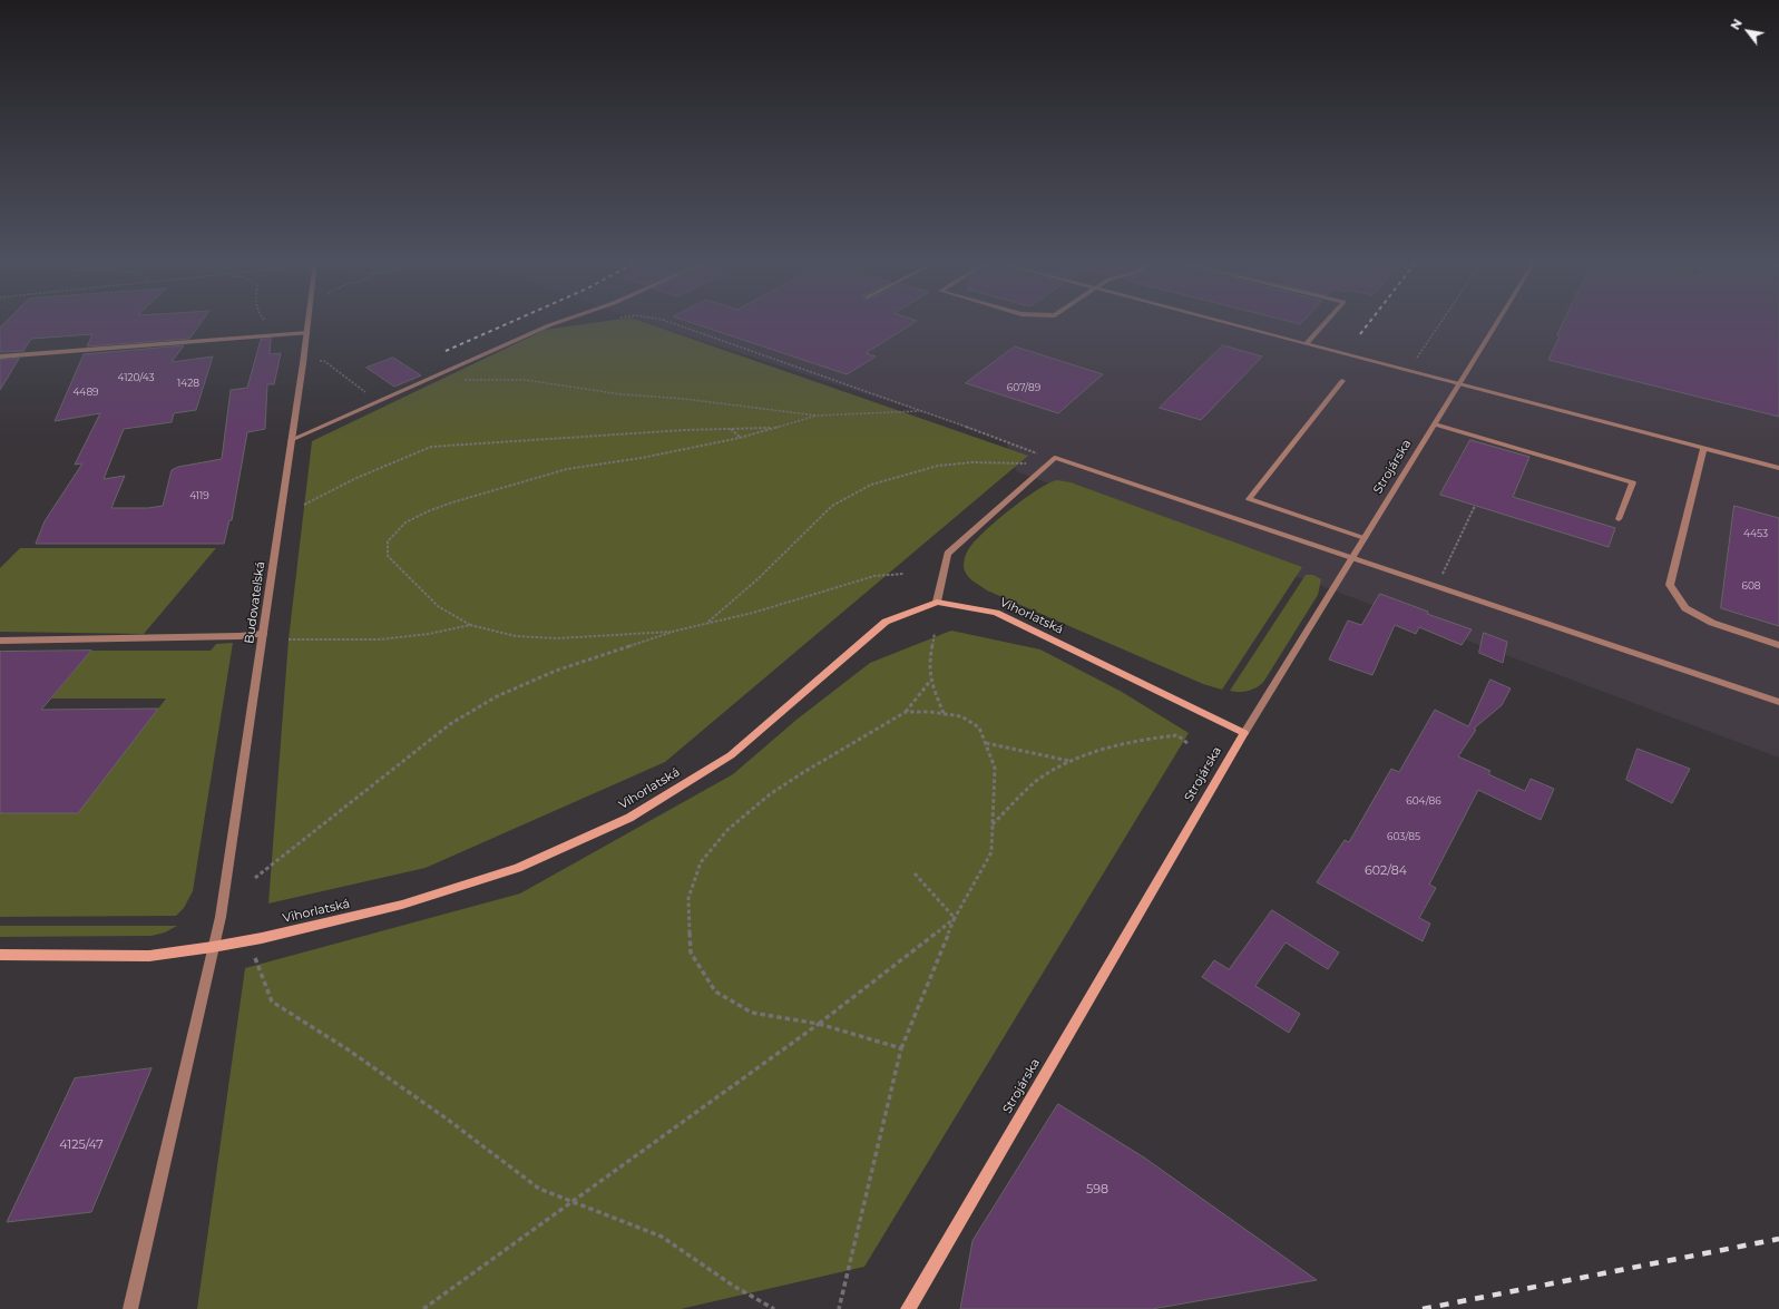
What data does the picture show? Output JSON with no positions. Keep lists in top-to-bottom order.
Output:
{
  "streets": {
    "main road": ["Strojárska", "Vihorlatská"],
    "street": ["Budovateľská"]
  },
  "crossings": [
    ["Strojárska", "Vihorlatská"],
    ["Budovateľská", "Vihorlatská"]
  ],
  "house_numbers": [
    "4120/43",
    "1428",
    "607/89",
    "4489",
    "4119",
    "4453",
    "608",
    "604/86",
    "603/85",
    "602/84",
    "4125/47",
    "598"
  ],
  "north": "top left"
}
